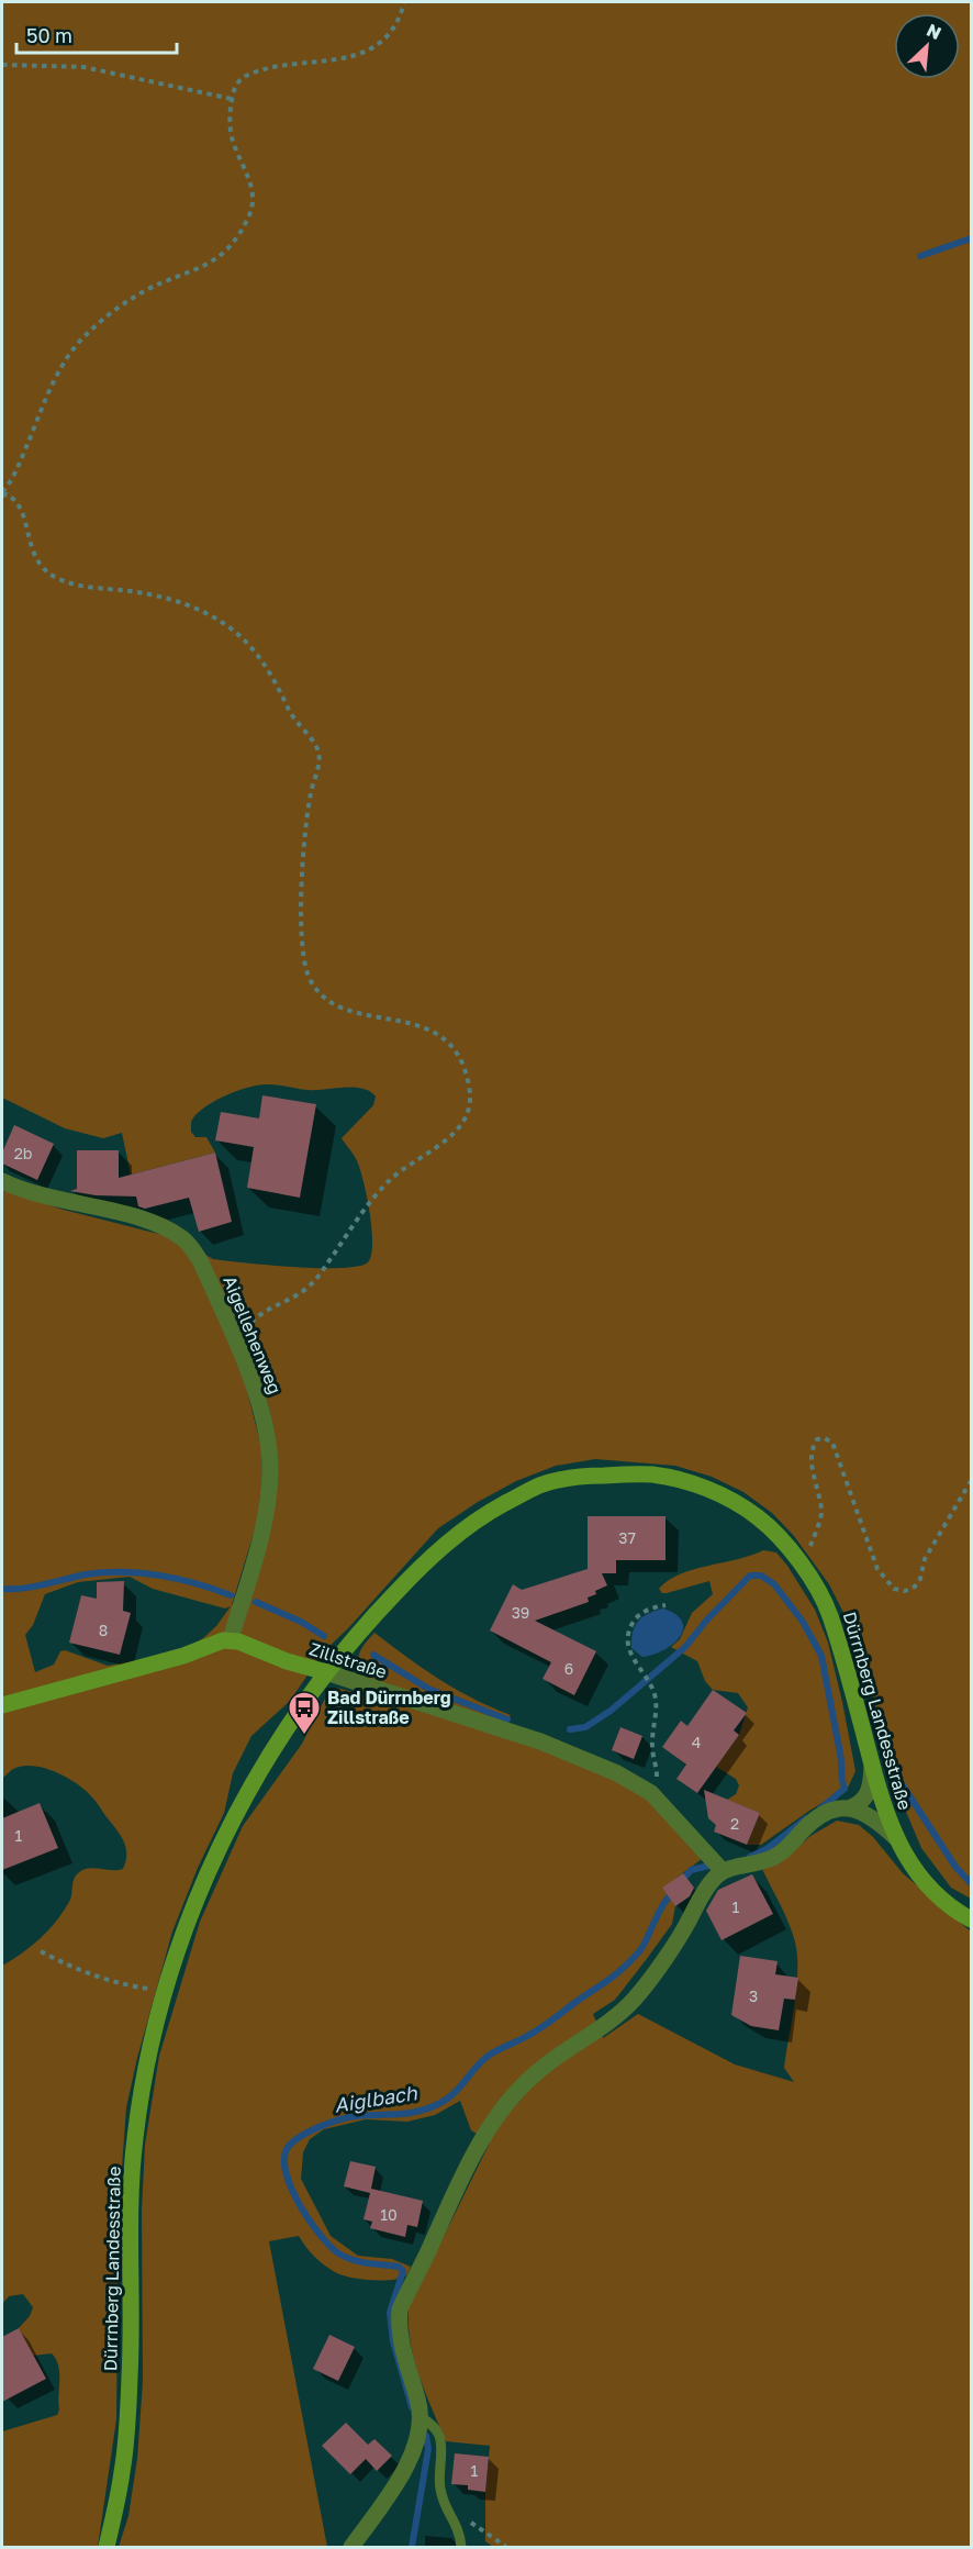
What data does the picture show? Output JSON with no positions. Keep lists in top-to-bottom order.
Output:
{
  "streets": {
    "main road": ["Zillstraße", "Dürrnberg Landesstraße"],
    "street": ["Aigellehenweg"]
  },
  "crossings": [
    ["Aigellehenweg", "Zillstraße"],
    ["Zillstraße", "Dürrnberg Landesstraße"]
  ],
  "water": ["Aiglbach"],
  "places": {
    "bus stop": ["Bad Dürrnberg Zillstraße"]
  },
  "house_numbers": [
    "2b",
    "37",
    "39",
    "8",
    "6",
    "4",
    "2",
    "1",
    "1",
    "3",
    "10",
    "1"
  ],
  "scale_bar": "50 m",
  "north": "top right"
}
